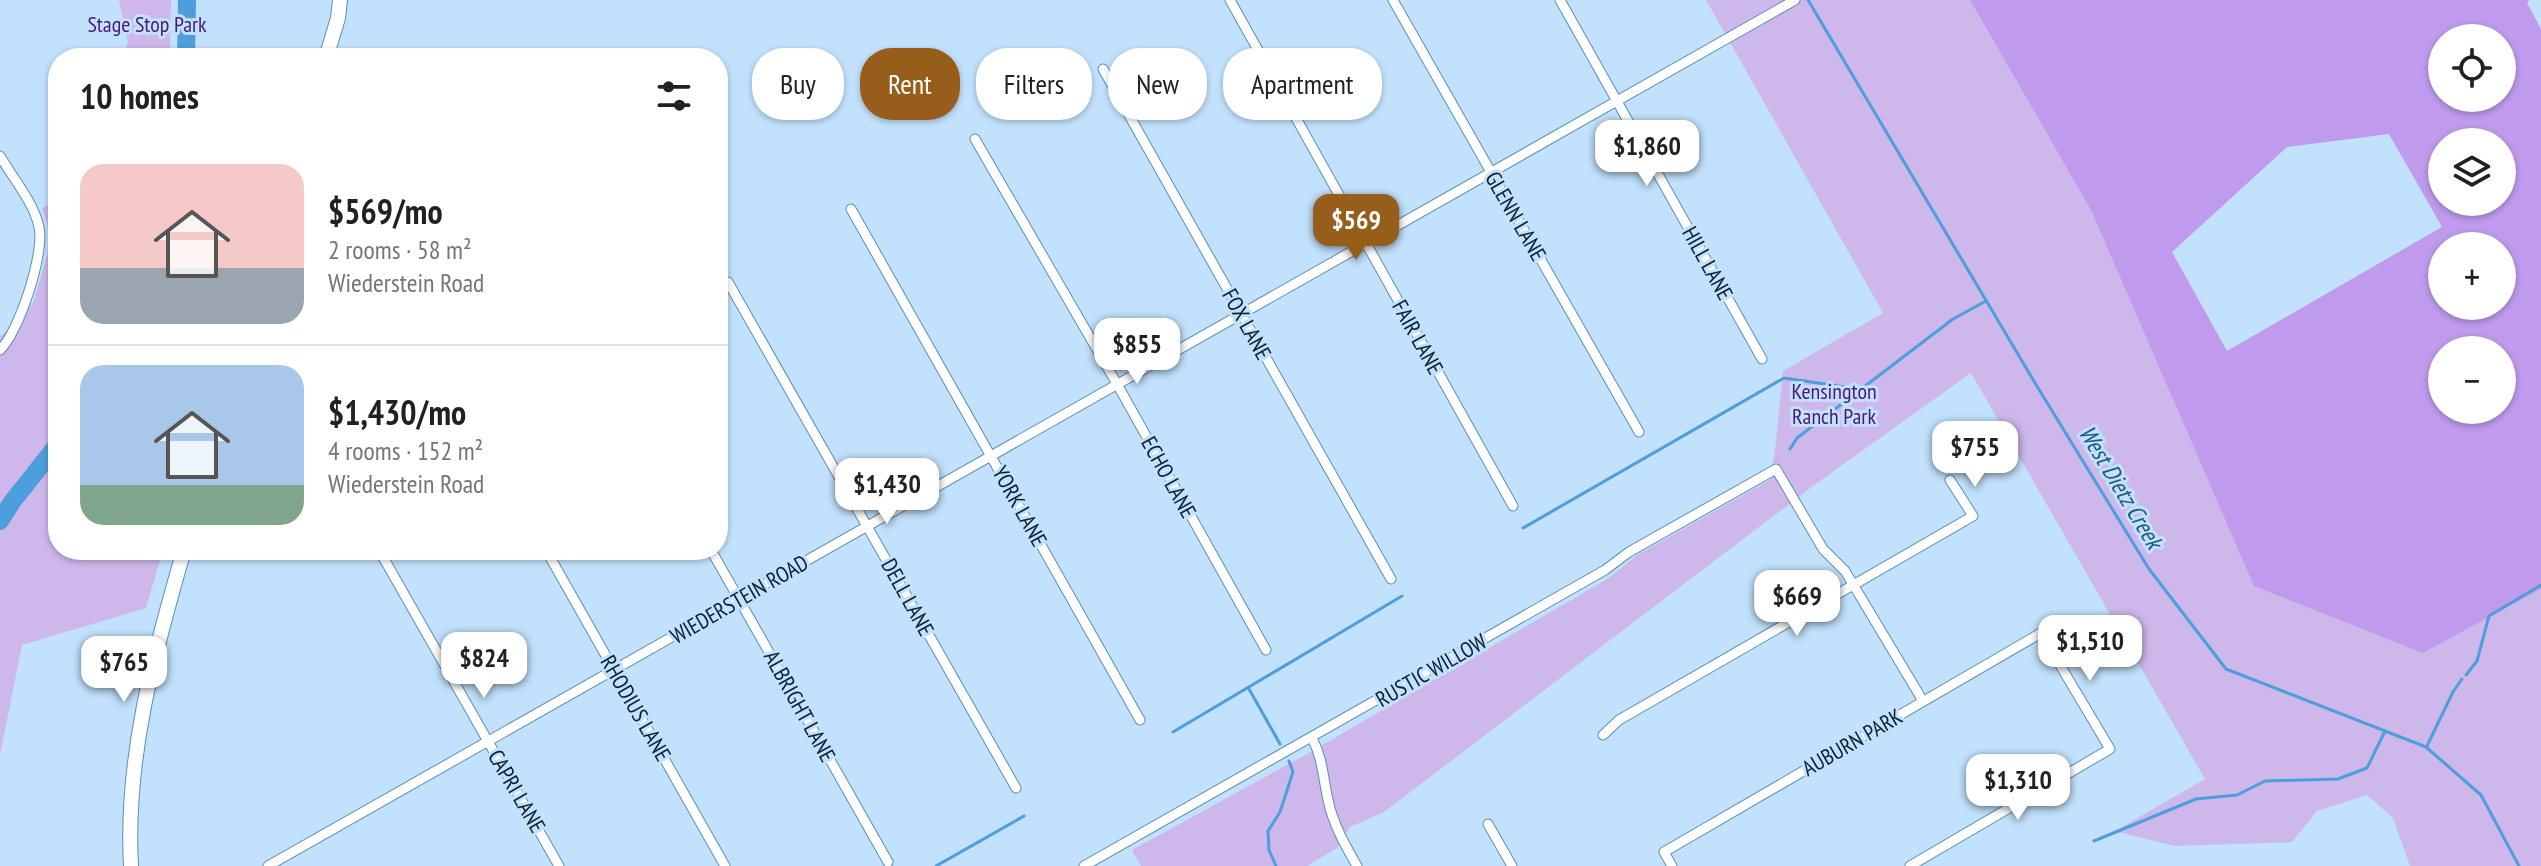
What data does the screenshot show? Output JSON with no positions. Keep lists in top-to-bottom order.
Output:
{
  "streets": {
    "street": [
      "GLENN LANE",
      "HILL LANE",
      "FOX LANE",
      "FAIR LANE",
      "ECHO LANE",
      "YORK LANE",
      "DELL LANE",
      "WIEDERSTEIN ROAD",
      "RUSTIC WILLOW",
      "ALBRIGHT LANE",
      "RHODIUS LANE",
      "AUBURN PARK",
      "CAPRI LANE"
    ]
  },
  "crossings": [
    ["GLENN LANE", "WIEDERSTEIN ROAD"],
    ["HILL LANE", "WIEDERSTEIN ROAD"],
    ["FOX LANE", "WIEDERSTEIN ROAD"],
    ["FAIR LANE", "WIEDERSTEIN ROAD"],
    ["ECHO LANE", "WIEDERSTEIN ROAD"],
    ["YORK LANE", "WIEDERSTEIN ROAD"],
    ["DELL LANE", "WIEDERSTEIN ROAD"],
    ["WIEDERSTEIN ROAD", "ALBRIGHT LANE"],
    ["WIEDERSTEIN ROAD", "RHODIUS LANE"],
    ["WIEDERSTEIN ROAD", "CAPRI LANE"]
  ],
  "water": ["West Dietz Creek"],
  "parks": ["Stage Stop Park", "Kensington Ranch Park"],
  "page": {
    "map_buttons": ["+", "−"],
    "chip": [
      "Buy",
      "Rent",
      "Filters",
      "New",
      "Apartment"
    ],
    "heading": "10 homes",
    "price": [
      "$1,860",
      "$569",
      "$855",
      "$755",
      "$1,430",
      "$669",
      "$1,510",
      "$824",
      "$765",
      "$1,310"
    ],
    "list": [
      {
        "name": "$569/mo",
        "note": "2 rooms · 58 m² · Wiederstein Road"
      },
      {
        "name": "$1,430/mo",
        "note": "4 rooms · 152 m² · Wiederstein Road"
      }
    ]
  }
}
